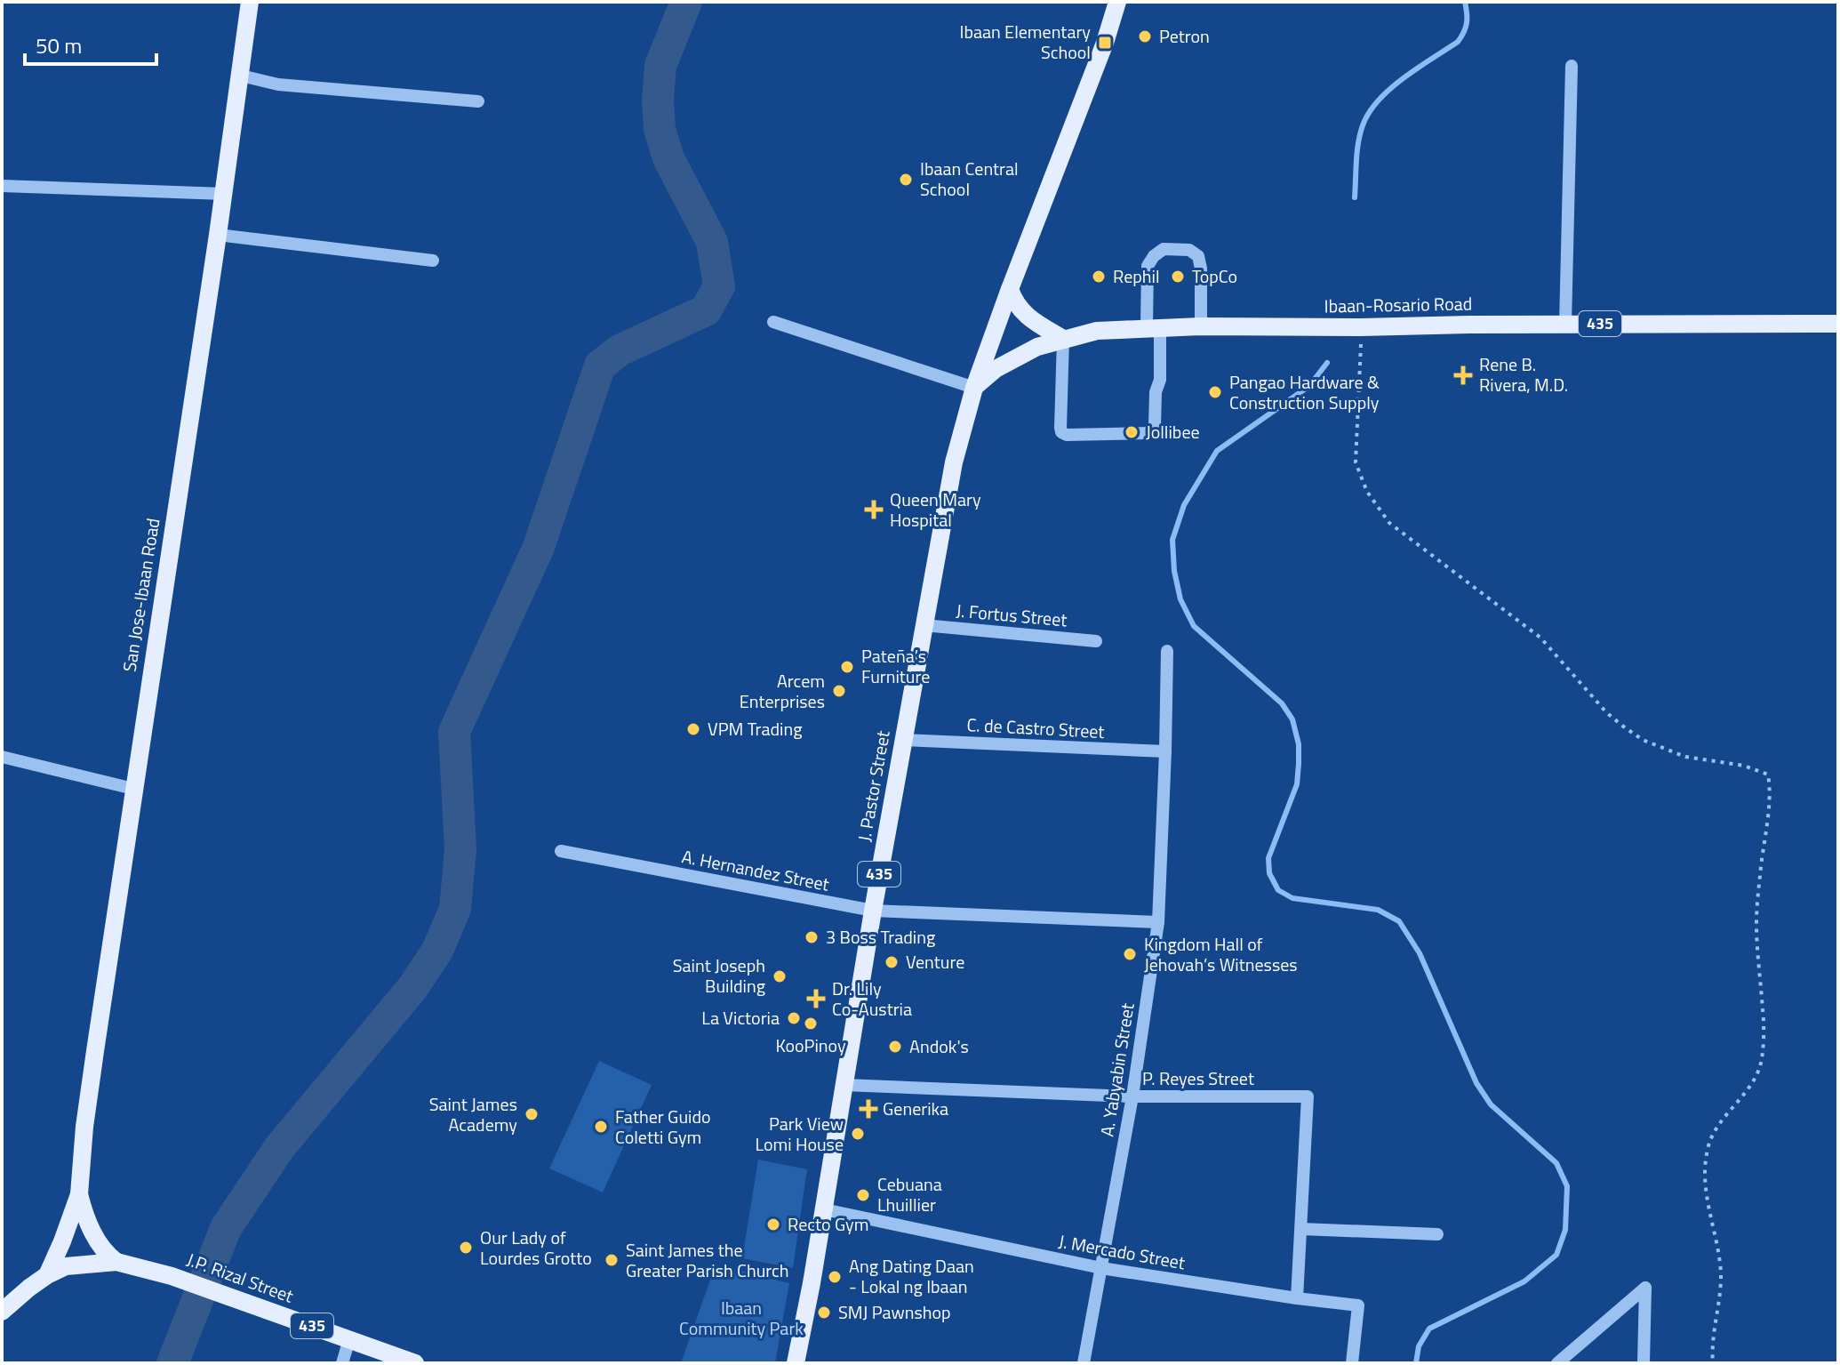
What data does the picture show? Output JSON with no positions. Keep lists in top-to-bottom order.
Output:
{
  "streets": {
    "main road": [
      "Ibaan-Rosario Road",
      "435",
      "San Jose-Ibaan Road",
      "J. Pastor Street",
      "J.P. Rizal Street"
    ],
    "street": [
      "J. Fortus Street",
      "C. de Castro Street",
      "A. Hernandez Street",
      "A. Yabyabin Street",
      "P. Reyes Street",
      "J. Mercado Street"
    ]
  },
  "crossings": [
    ["Ibaan-Rosario Road", "J. Pastor Street"],
    ["435", "San Jose-Ibaan Road"],
    ["435", "J.P. Rizal Street"],
    ["San Jose-Ibaan Road", "J.P. Rizal Street"],
    ["J. Fortus Street", "J. Pastor Street"],
    ["C. de Castro Street", "J. Pastor Street"],
    ["C. de Castro Street", "A. Yabyabin Street"],
    ["J. Pastor Street", "A. Hernandez Street"],
    ["J. Pastor Street", "P. Reyes Street"],
    ["J. Pastor Street", "J. Mercado Street"],
    ["A. Hernandez Street", "A. Yabyabin Street"],
    ["A. Yabyabin Street", "P. Reyes Street"],
    ["A. Yabyabin Street", "J. Mercado Street"],
    ["P. Reyes Street", "J. Mercado Street"]
  ],
  "parks": ["Ibaan Community Park"],
  "places": {
    "other": [
      "Petron",
      "Ibaan Central School",
      "Rephil",
      "TopCo",
      "Pangao Hardware & Construction Supply",
      "Jollibee",
      "Pateña’s Furniture",
      "Arcem Enterprises",
      "VPM Trading",
      "3 Boss Trading",
      "Kingdom Hall of Jehovah’s Witnesses",
      "Venture",
      "Saint Joseph Building",
      "La Victoria",
      "KooPinoy",
      "Andok's",
      "Saint James Academy",
      "Father Guido Coletti Gym",
      "Park View Lomi House",
      "Cebuana Lhuillier",
      "Recto Gym",
      "Our Lady of Lourdes Grotto",
      "Saint James the Greater Parish Church",
      "Ang Dating Daan - Lokal ng Ibaan",
      "SMJ Pawnshop"
    ],
    "transit": ["Ibaan Elementary School"],
    "health": [
      "Rene B. Rivera, M.D.",
      "Queen Mary Hospital",
      "Dr. Lily Co-Austria",
      "Generika"
    ]
  },
  "scale_bar": "50 m"
}
